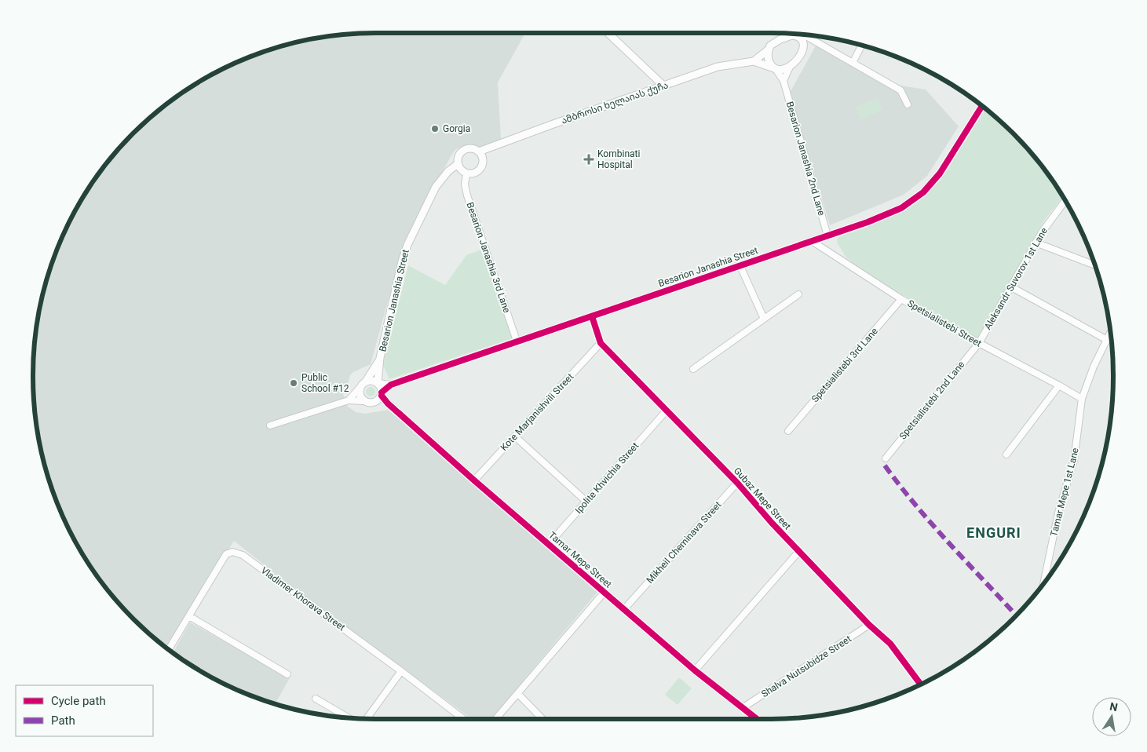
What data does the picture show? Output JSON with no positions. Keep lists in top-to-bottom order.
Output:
{
  "streets": {
    "street": [
      "ამბროსი ხელაიას ქუჩა",
      "Besarion Janashia 2nd Lane",
      "Besarion Janashia 3rd Lane",
      "Besarion Janashia Street",
      "Aleksandr Suvorov 1st Lane",
      "Spetsialistebi Street",
      "Spetsialistebi 3rd Lane",
      "Spetsialistebi 2nd Lane",
      "Kote Marjanishvili Street",
      "Ipolite Khvichia Street",
      "Tamar Mepe 1st Lane",
      "Gubaz Mepe Street",
      "Mikheil Cheminava Street",
      "Tamar Mepe Street",
      "Vladimer Khorava Street",
      "Shalva Nutsubidze Street"
    ]
  },
  "crossings": [
    ["ამბროსი ხელაიას ქუჩა", "Besarion Janashia 3rd Lane"],
    ["ამბროსი ხელაიას ქუჩა", "Besarion Janashia Street"],
    ["Besarion Janashia 2nd Lane", "Besarion Janashia Street"],
    ["Besarion Janashia 3rd Lane", "Besarion Janashia Street"],
    ["Besarion Janashia Street", "Spetsialistebi Street"],
    ["Besarion Janashia Street", "Gubaz Mepe Street"],
    ["Aleksandr Suvorov 1st Lane", "Spetsialistebi Street"],
    ["Aleksandr Suvorov 1st Lane", "Spetsialistebi 2nd Lane"],
    ["Spetsialistebi Street", "Spetsialistebi 3rd Lane"],
    ["Spetsialistebi Street", "Spetsialistebi 2nd Lane"],
    ["Spetsialistebi Street", "Tamar Mepe 1st Lane"],
    ["Kote Marjanishvili Street", "Gubaz Mepe Street"],
    ["Kote Marjanishvili Street", "Tamar Mepe Street"],
    ["Ipolite Khvichia Street", "Gubaz Mepe Street"],
    ["Ipolite Khvichia Street", "Tamar Mepe Street"],
    ["Gubaz Mepe Street", "Mikheil Cheminava Street"],
    ["Gubaz Mepe Street", "Shalva Nutsubidze Street"],
    ["Mikheil Cheminava Street", "Tamar Mepe Street"],
    ["Tamar Mepe Street", "Shalva Nutsubidze Street"]
  ],
  "districts": ["ENGURI"],
  "places": {
    "other": ["Gorgia", "Public School #12"],
    "health": ["Kombinati Hospital"]
  },
  "legend": ["Cycle path", "Path"],
  "north": "top"
}
